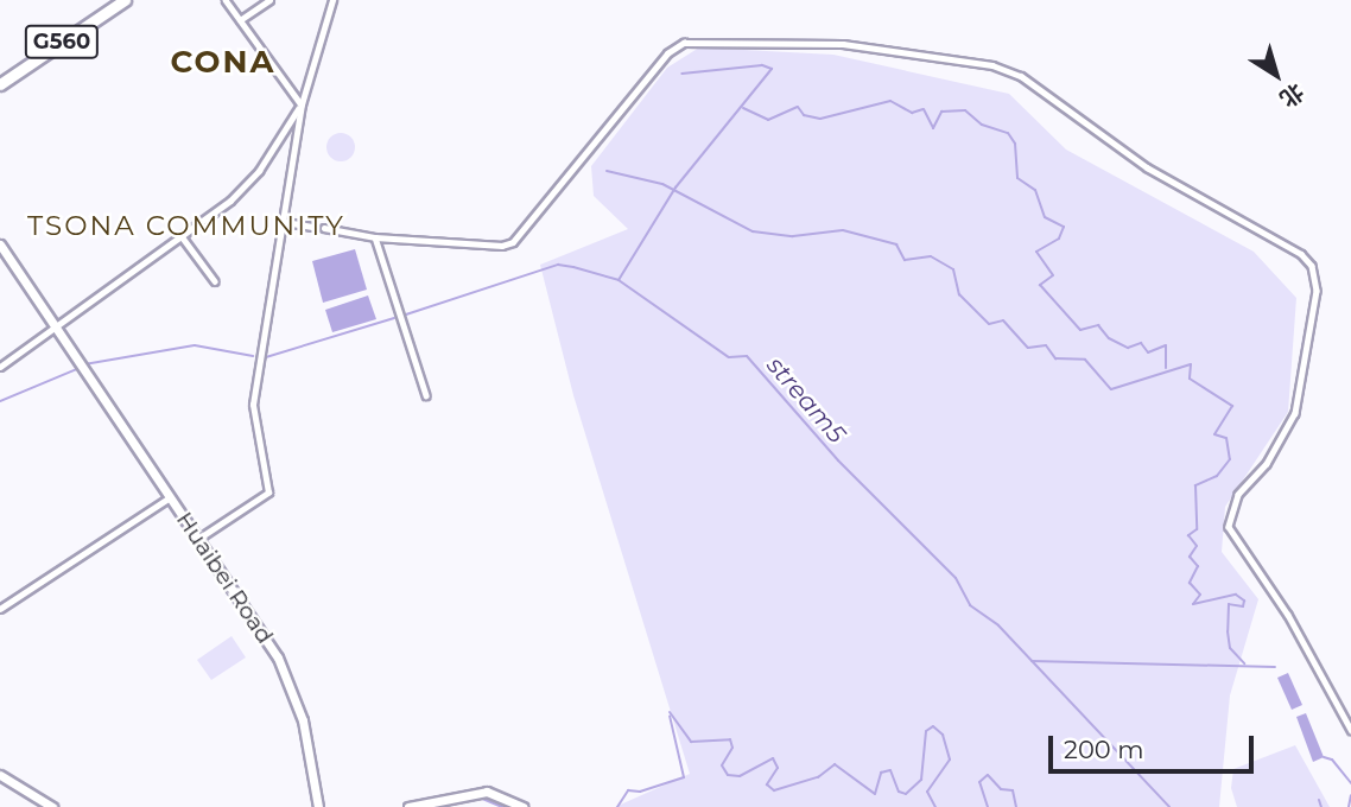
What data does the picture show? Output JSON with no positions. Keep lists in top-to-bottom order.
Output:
{
  "streets": {
    "highway": ["G560"],
    "street": ["Huaibei Road"]
  },
  "districts": ["CONA", "TSONA COMMUNITY"],
  "water": ["stream5"],
  "scale_bar": "200 m",
  "north": "bottom right"
}
